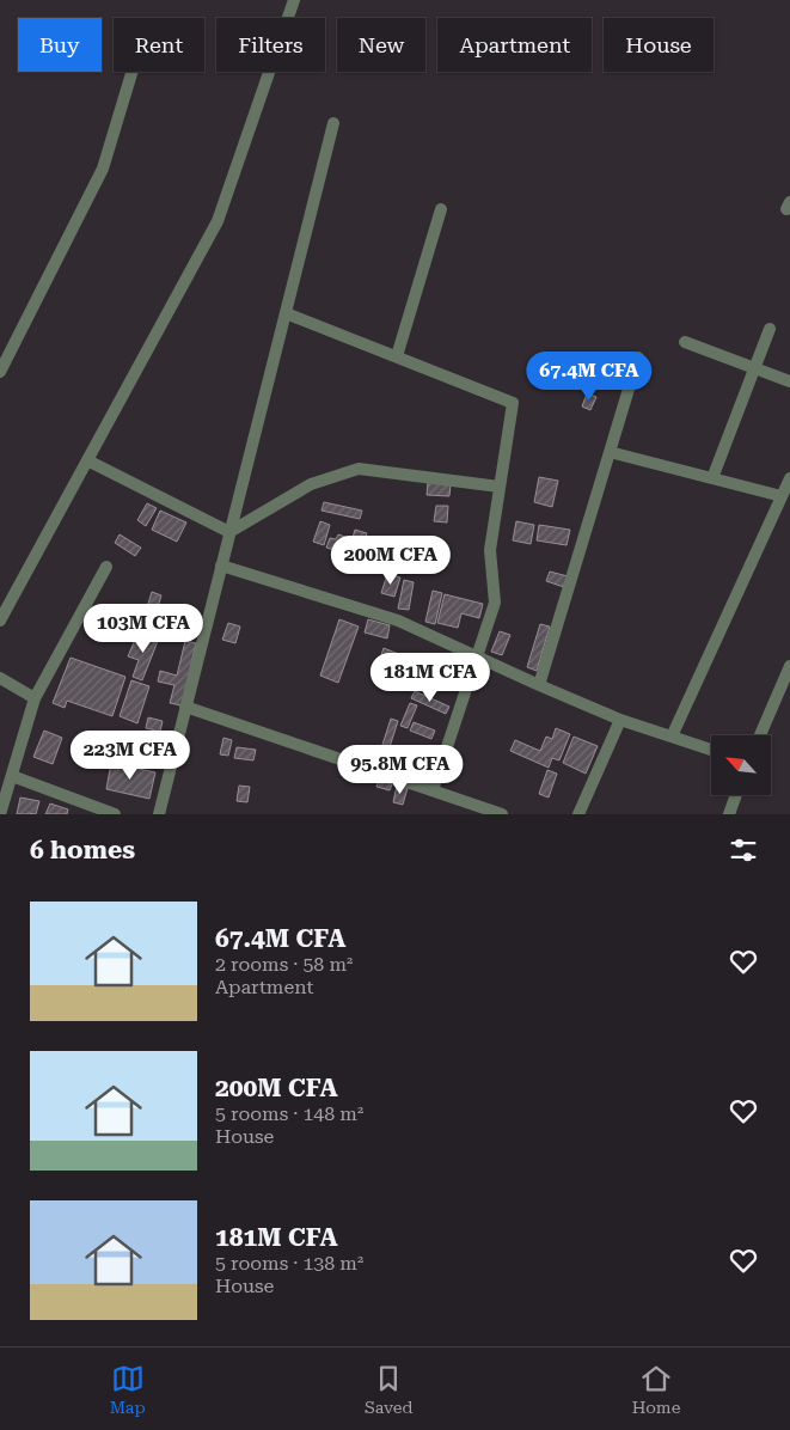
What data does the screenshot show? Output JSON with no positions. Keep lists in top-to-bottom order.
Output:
{
  "north": "top left",
  "page": {
    "chip": [
      "Buy",
      "Rent",
      "Filters",
      "New",
      "Apartment",
      "House"
    ],
    "price": [
      "67.4M CFA",
      "200M CFA",
      "103M CFA",
      "181M CFA",
      "223M CFA",
      "95.8M CFA"
    ],
    "heading": "6 homes",
    "list": [
      {
        "name": "67.4M CFA",
        "note": "2 rooms · 58 m² · Apartment"
      },
      {
        "name": "200M CFA",
        "note": "5 rooms · 148 m² · House"
      },
      {
        "name": "181M CFA",
        "note": "5 rooms · 138 m² · House"
      }
    ],
    "tabs": ["Map", "Saved", "Home"]
  }
}
